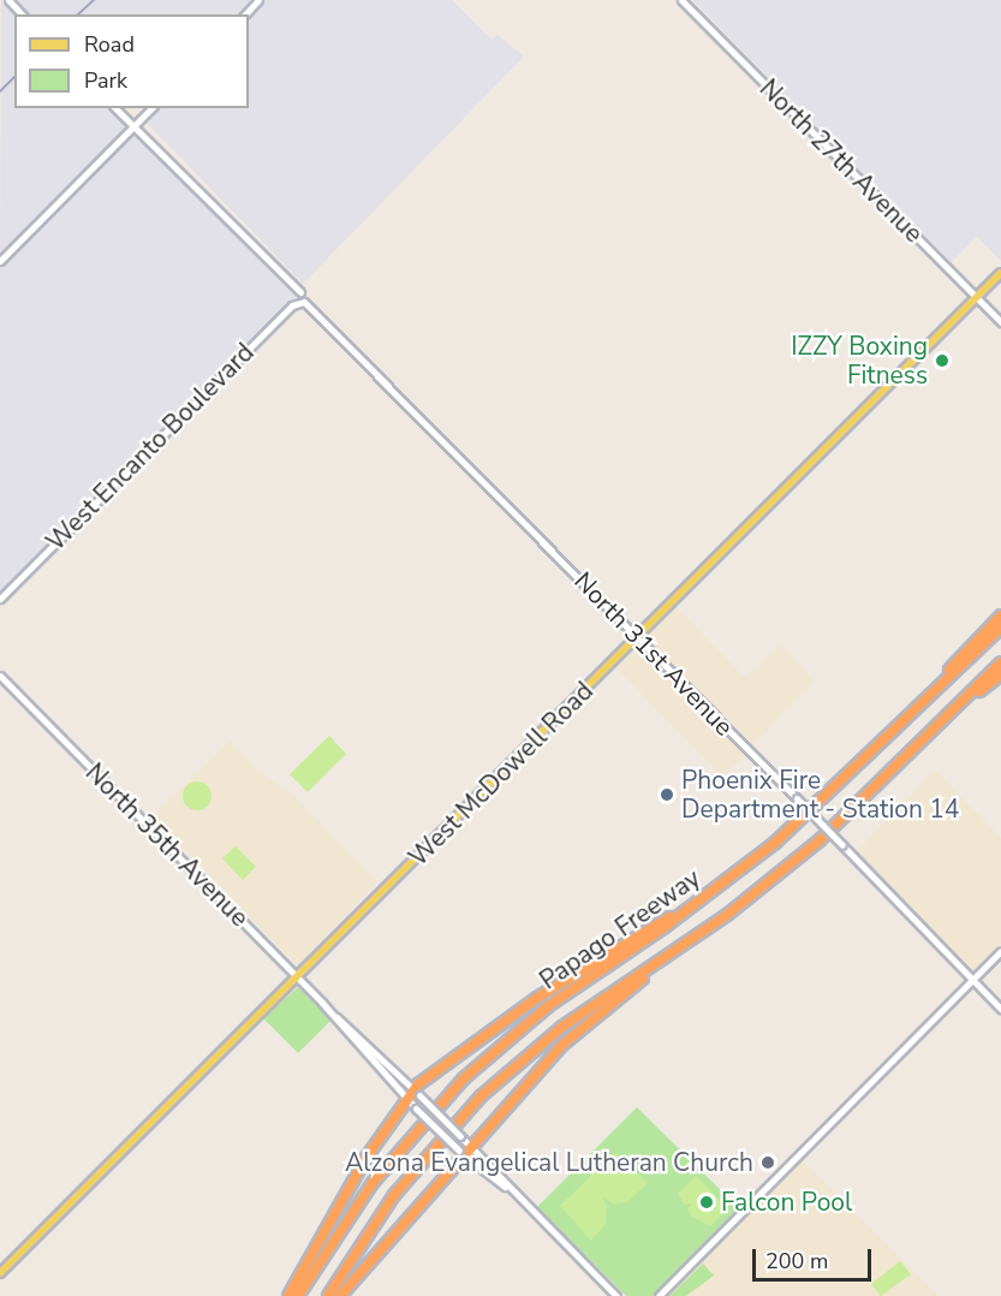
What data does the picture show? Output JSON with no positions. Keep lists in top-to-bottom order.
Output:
{
  "streets": {
    "highway": ["Papago Freeway"],
    "main road": ["West McDowell Road"],
    "street": [
      "North 27th Avenue",
      "West Encanto Boulevard",
      "North 31st Avenue",
      "North 35th Avenue"
    ]
  },
  "crossings": [
    ["North 27th Avenue", "West McDowell Road"],
    ["West Encanto Boulevard", "North 31st Avenue"],
    ["North 31st Avenue", "West McDowell Road"],
    ["West McDowell Road", "North 35th Avenue"]
  ],
  "places": [
    "IZZY Boxing Fitness",
    "Phoenix Fire Department - Station 14",
    "Alzona Evangelical Lutheran Church",
    "Falcon Pool"
  ],
  "legend": ["Road", "Park"],
  "scale_bar": "200 m"
}
